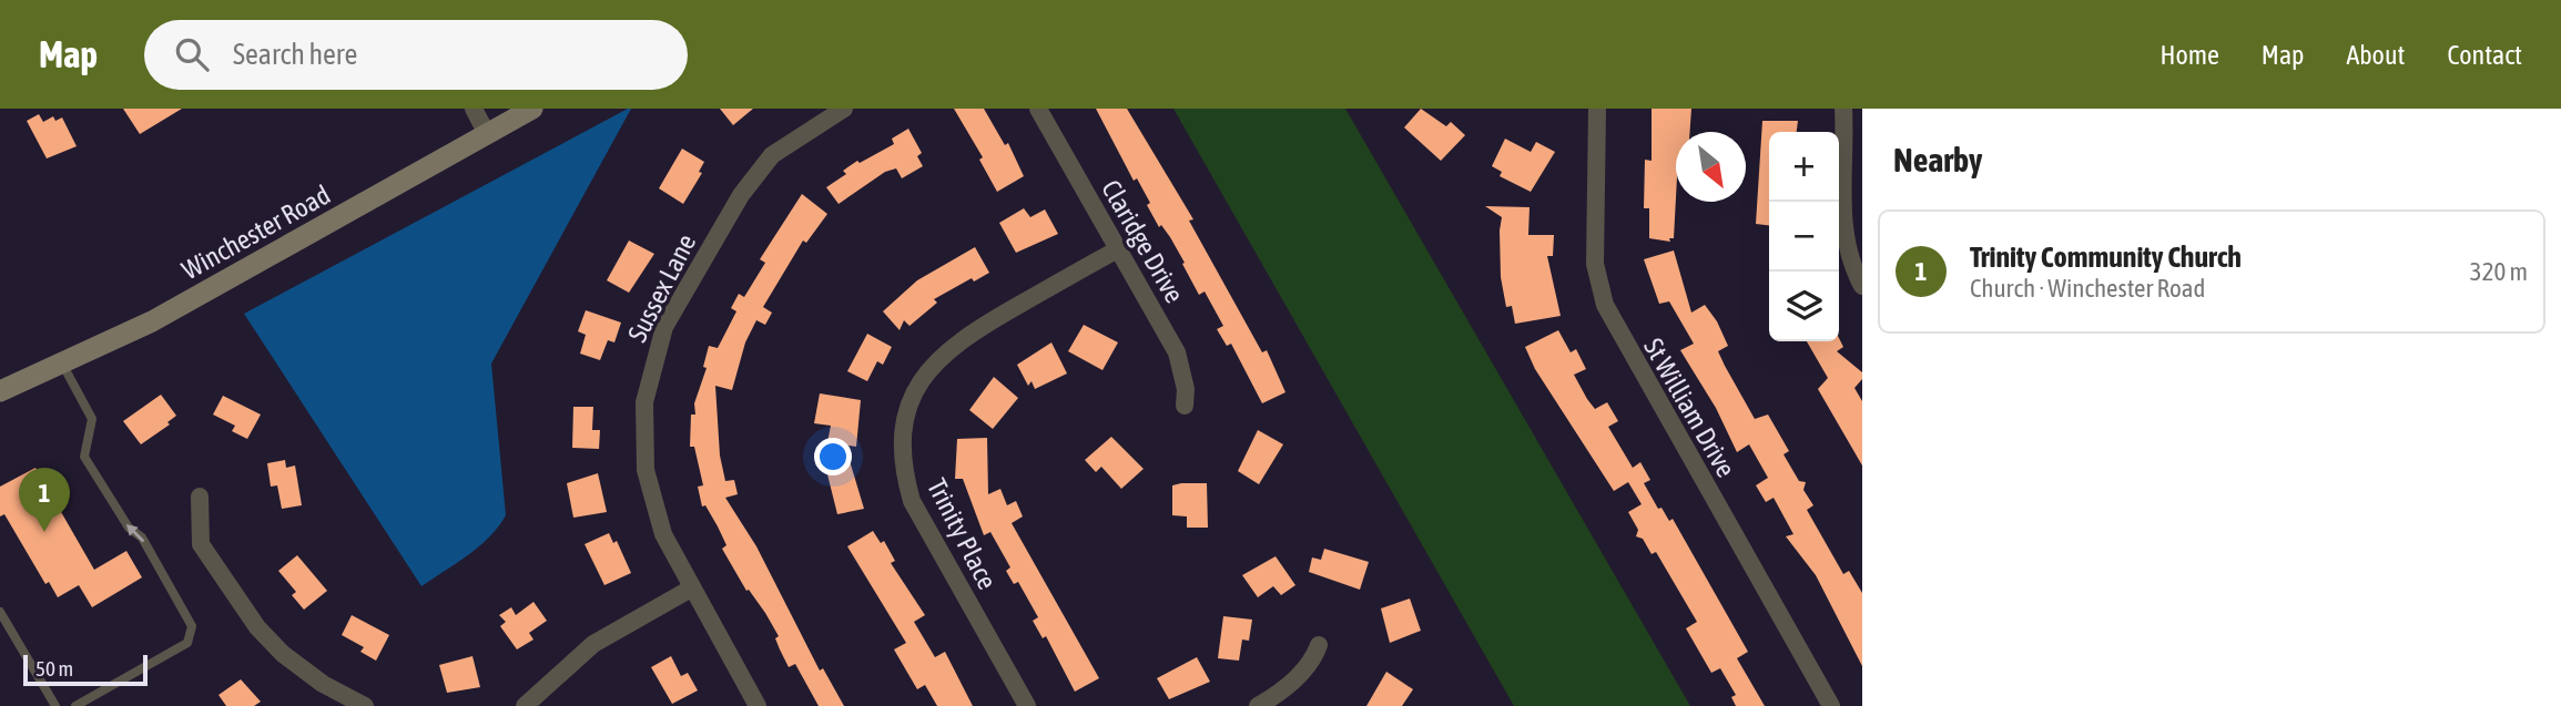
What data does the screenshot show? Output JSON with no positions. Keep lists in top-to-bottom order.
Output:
{
  "streets": {
    "main road": ["Winchester Road"],
    "street": [
      "Claridge Drive",
      "Sussex Lane",
      "St William Drive",
      "Trinity Place"
    ]
  },
  "crossings": [
    ["Claridge Drive", "Trinity Place"]
  ],
  "scale_bar": "50 m",
  "north": "bottom right",
  "page": {
    "header": "Map",
    "search": "Search here",
    "nav": [
      "Home",
      "Map",
      "About",
      "Contact"
    ],
    "heading": "Nearby",
    "map_buttons": ["+", "−"],
    "list": [
      {
        "mark": "1",
        "name": "Trinity Community Church",
        "note": "Church · Winchester Road",
        "value": "320 m"
      }
    ],
    "pins": "1",
    "scale": "50 m"
  }
}
